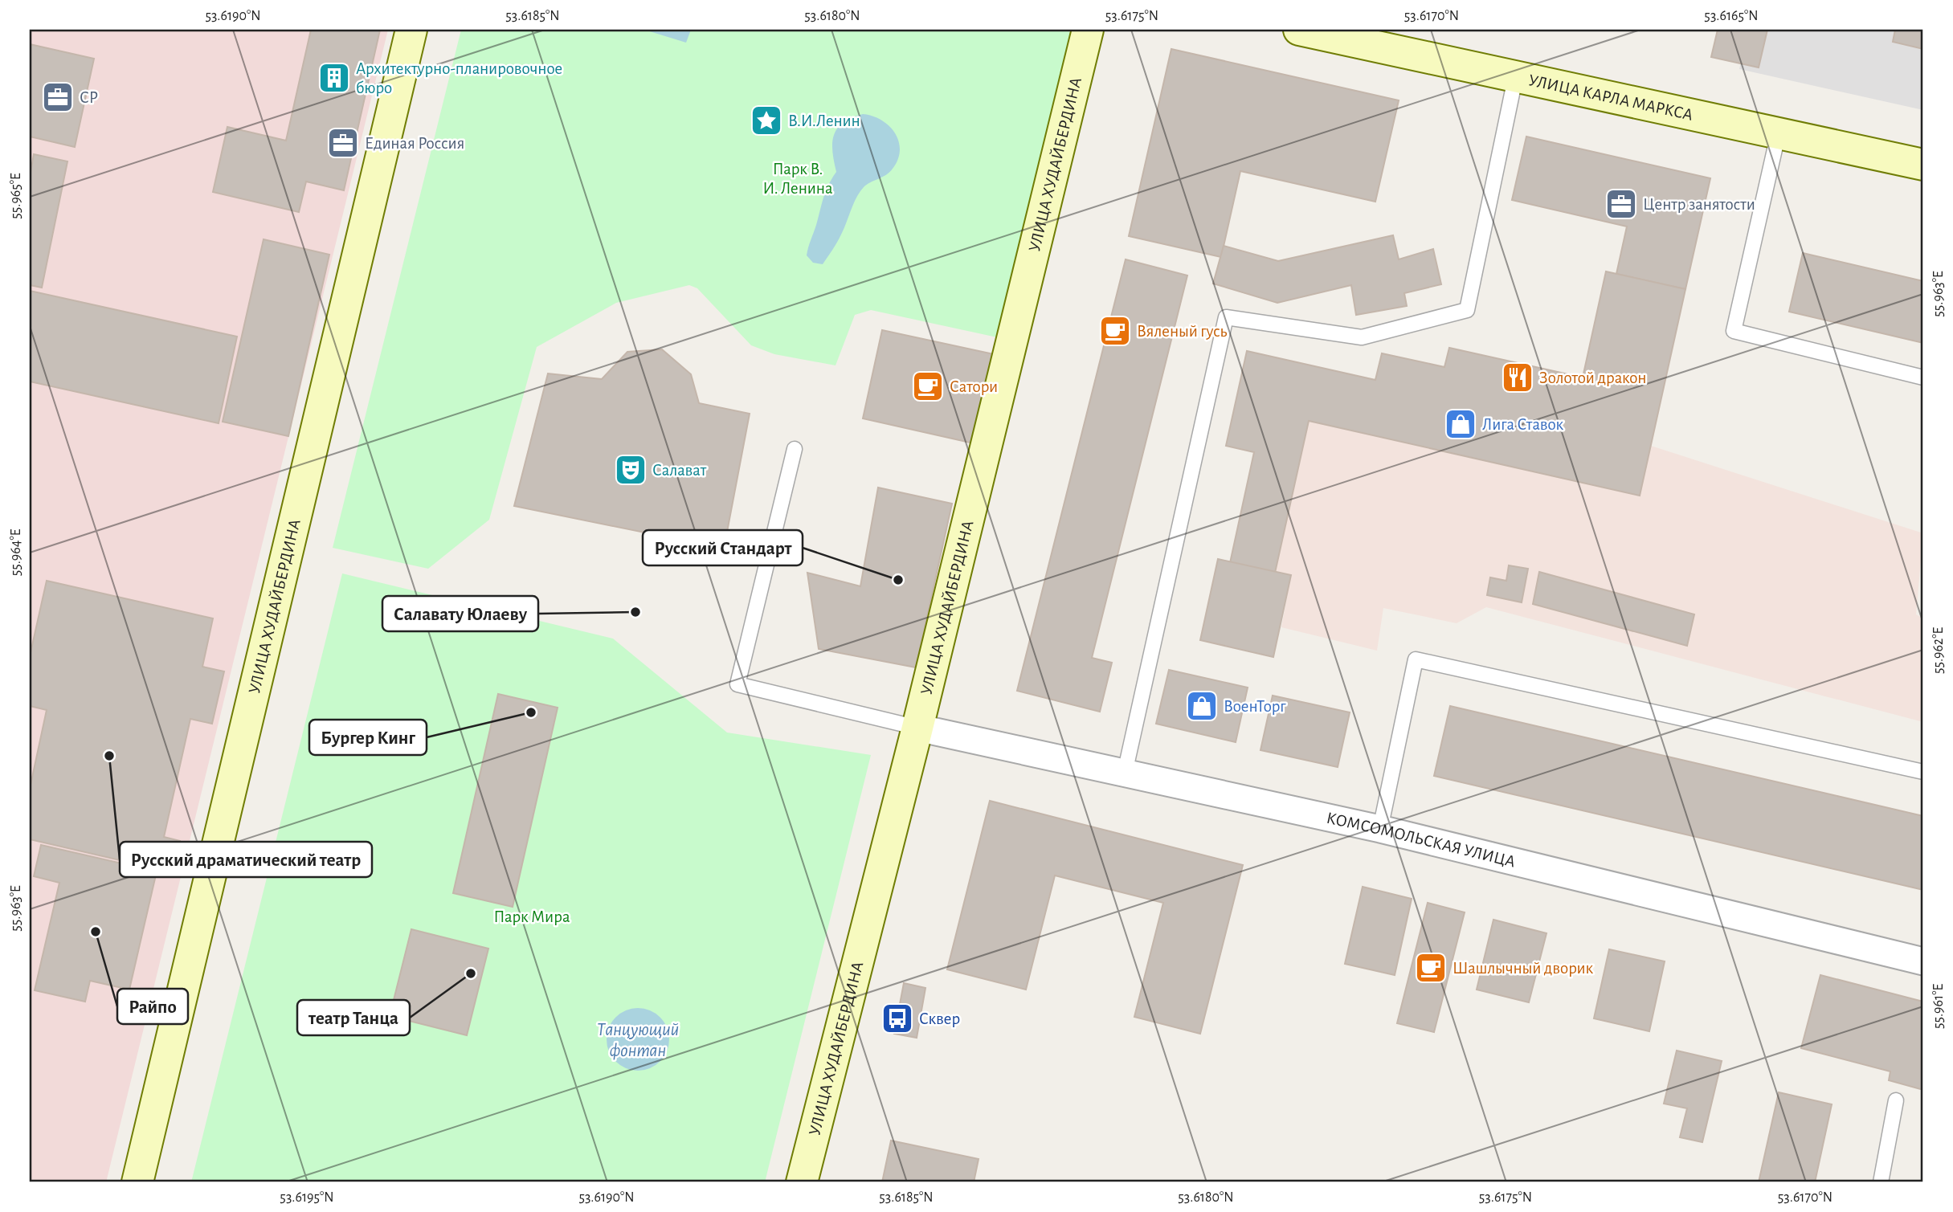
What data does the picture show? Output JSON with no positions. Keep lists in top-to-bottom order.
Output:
{
  "streets": {
    "street": ["УЛИЦА КАРЛА МАРКСА", "УЛИЦА ХУДАЙБЕРДИНА", "КОМСОМОЛЬСКАЯ УЛИЦА"]
  },
  "crossings": [
    ["УЛИЦА ХУДАЙБЕРДИНА", "КОМСОМОЛЬСКАЯ УЛИЦА"]
  ],
  "water": ["Танцующий фонтан"],
  "parks": ["Парк В. И. Ленина", "Парк Мира"],
  "places": {
    "building": ["Архитектурно-планировочное бюро"],
    "office": ["СР", "Единая Россия", "Центр занятости"],
    "place": ["В.И.Ленин"],
    "cafe": ["Вяленый гусь", "Сатори", "Шашлычный дворик"],
    "restaurant": ["Золотой дракон"],
    "shop": ["Лига Ставок", "ВоенТорг"],
    "theatre": ["Салават"],
    "other": [
      "Русский Стандарт",
      "Салавату Юлаеву",
      "Бургер Кинг",
      "Русский драматический театр",
      "Райпо",
      "театр Танца"
    ],
    "bus stop": ["Сквер"]
  },
  "coordinates": [
    "53.6190°N",
    "53.6185°N",
    "53.6180°N",
    "53.6175°N",
    "53.6170°N",
    "53.6165°N",
    "55.965°E",
    "55.963°E",
    "55.964°E",
    "55.962°E",
    "55.961°E",
    "53.6195°N"
  ]
}
